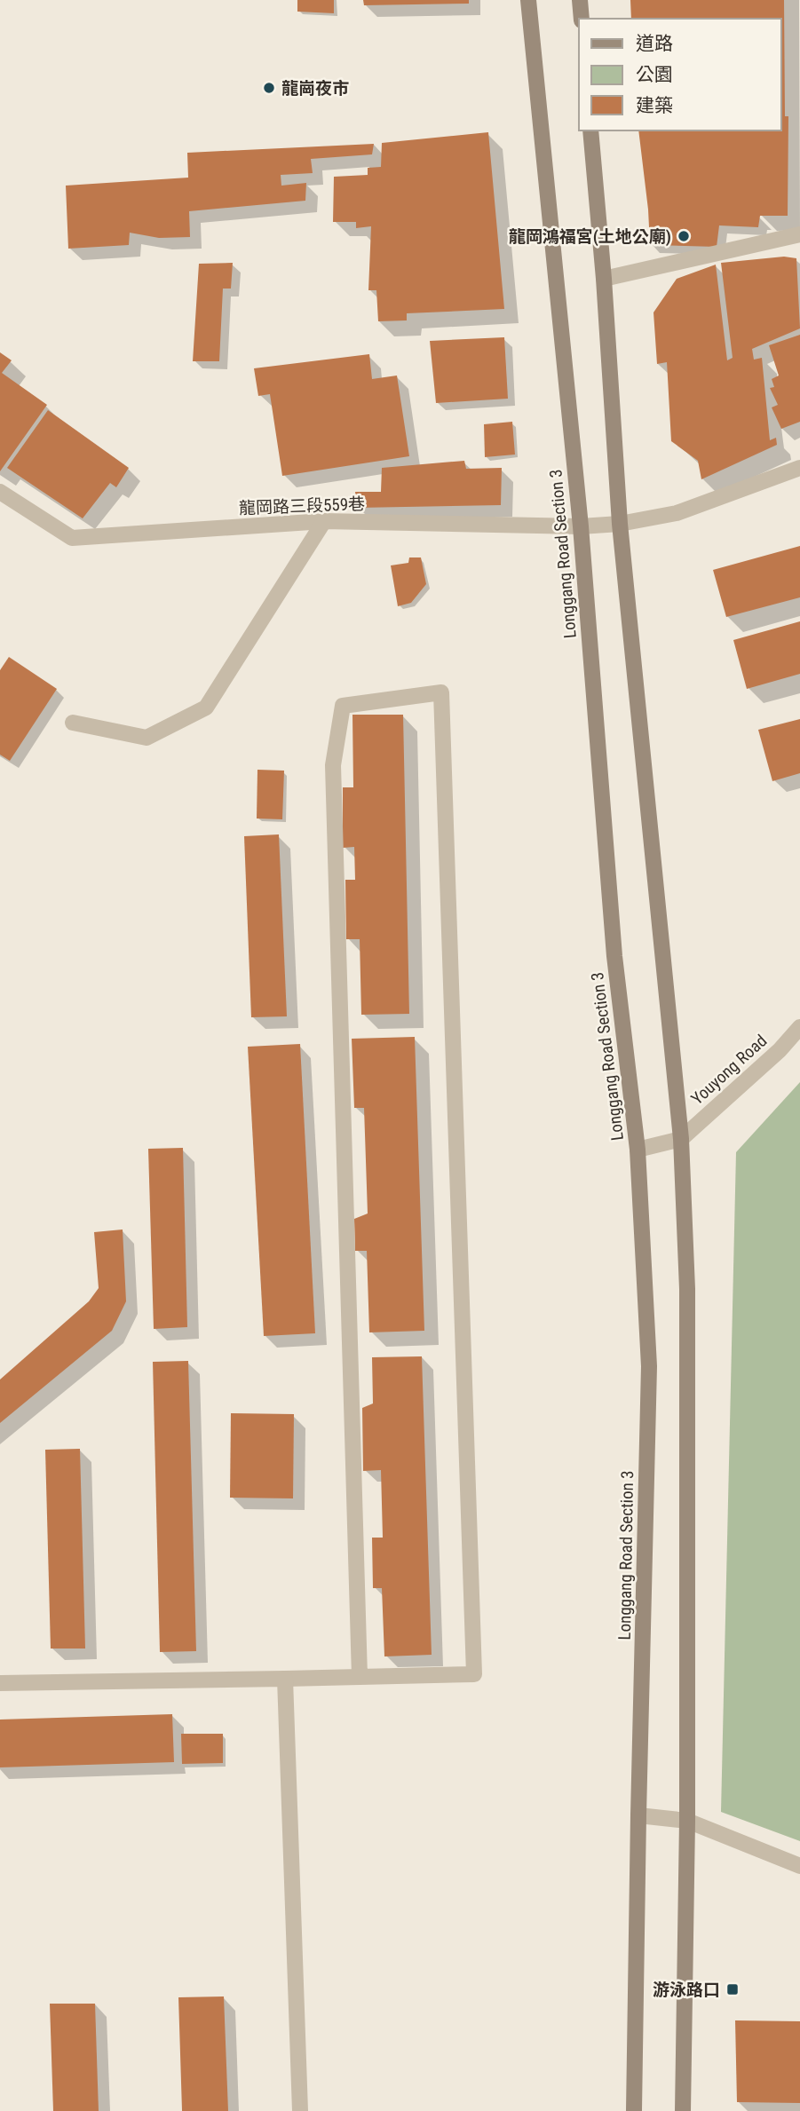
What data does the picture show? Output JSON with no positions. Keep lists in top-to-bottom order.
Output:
{
  "streets": {
    "main road": ["Longgang Road Section 3"],
    "street": ["龍岡路三段559巷", "Youyong Road"]
  },
  "crossings": [
    ["龍岡路三段559巷", "Longgang Road Section 3"]
  ],
  "places": {
    "other": ["龍崗夜市", "龍岡鴻福宮(土地公廟)"],
    "transit": ["游泳路口"]
  },
  "legend": ["道路", "公園", "建築"]
}
